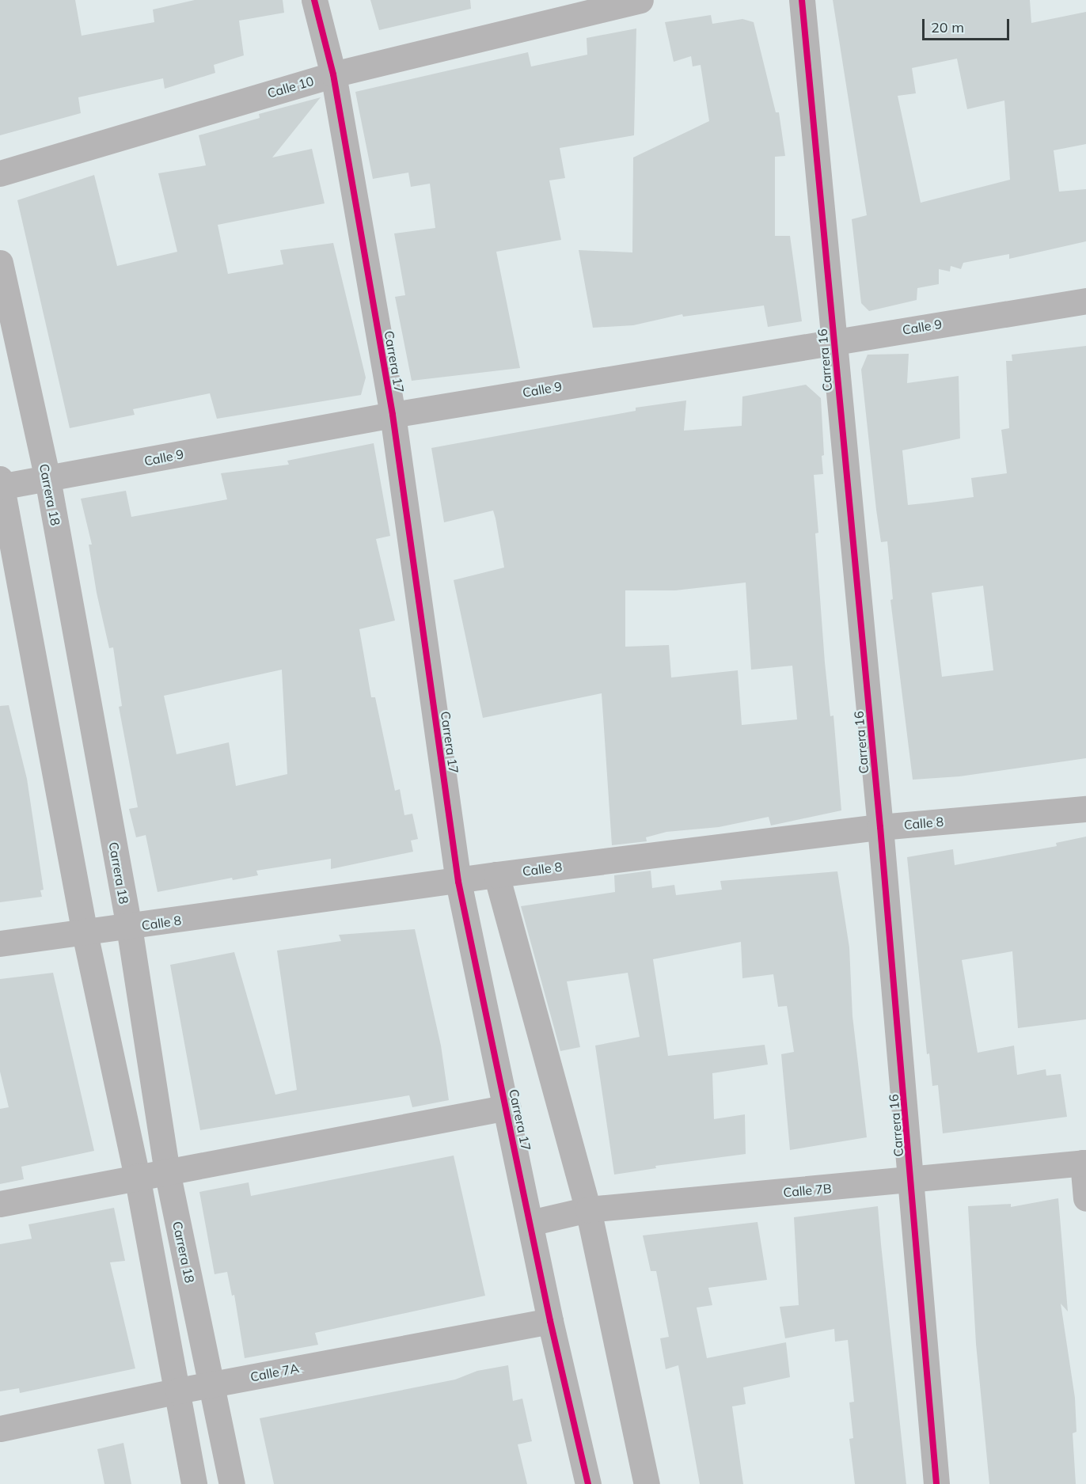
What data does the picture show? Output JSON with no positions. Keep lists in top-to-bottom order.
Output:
{
  "streets": {
    "street": [
      "Calle 10",
      "Calle 9",
      "Carrera 16",
      "Carrera 17",
      "Carrera 18",
      "Calle 8",
      "Calle 7B",
      "Calle 7A"
    ]
  },
  "crossings": [
    ["Calle 10", "Carrera 17"],
    ["Calle 9", "Carrera 16"],
    ["Calle 9", "Carrera 17"],
    ["Calle 9", "Carrera 18"],
    ["Carrera 16", "Calle 8"],
    ["Carrera 16", "Calle 7B"],
    ["Carrera 17", "Calle 8"],
    ["Carrera 17", "Calle 7B"],
    ["Carrera 17", "Calle 7A"],
    ["Carrera 18", "Calle 8"],
    ["Carrera 18", "Calle 7A"]
  ],
  "scale_bar": "20 m"
}
